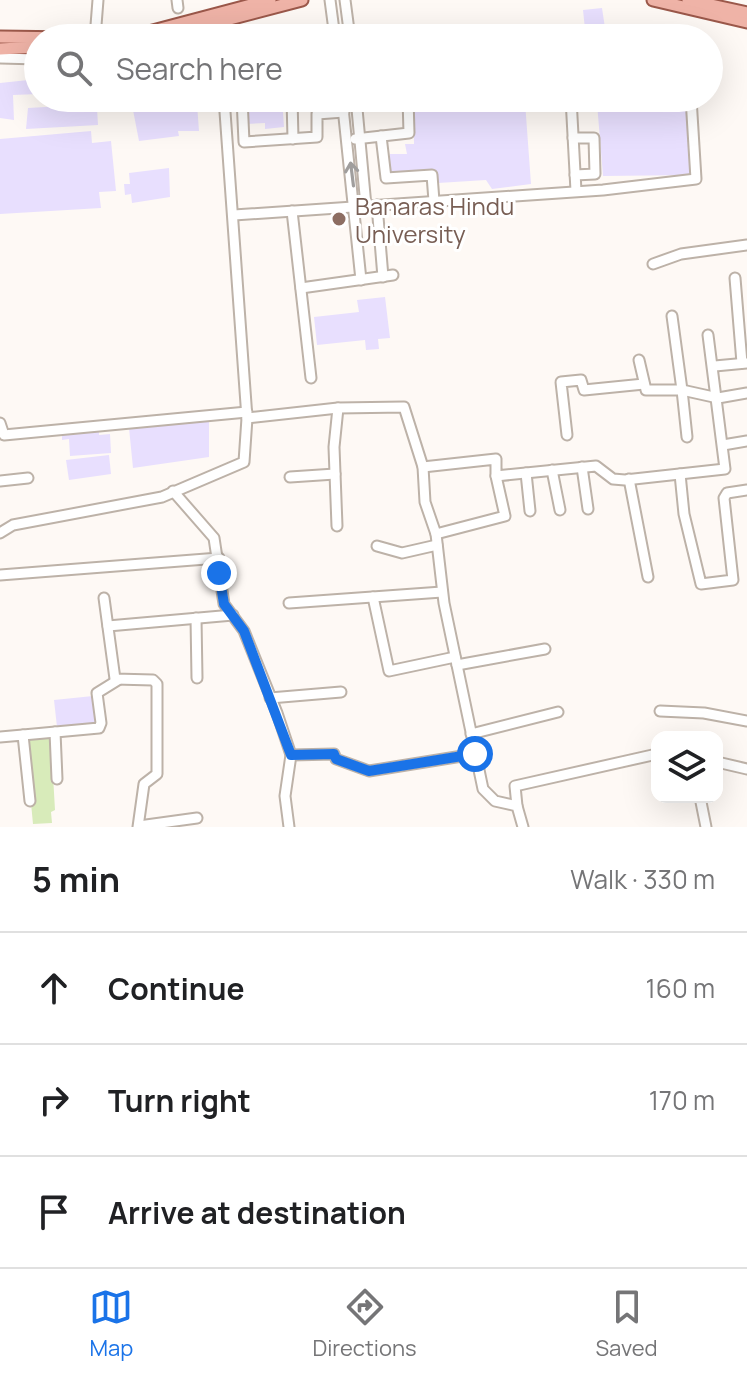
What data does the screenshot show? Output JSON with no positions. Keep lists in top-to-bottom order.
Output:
{
  "places": ["Banaras Hindu University"],
  "page": {
    "search": "Search here",
    "heading": ["5 min", "Walk · 330 m"],
    "list": [
      ["Continue", "160 m"],
      ["Turn right", "170 m"],
      "Arrive at destination"
    ],
    "nav": ["Map", "Directions", "Saved"]
  }
}
